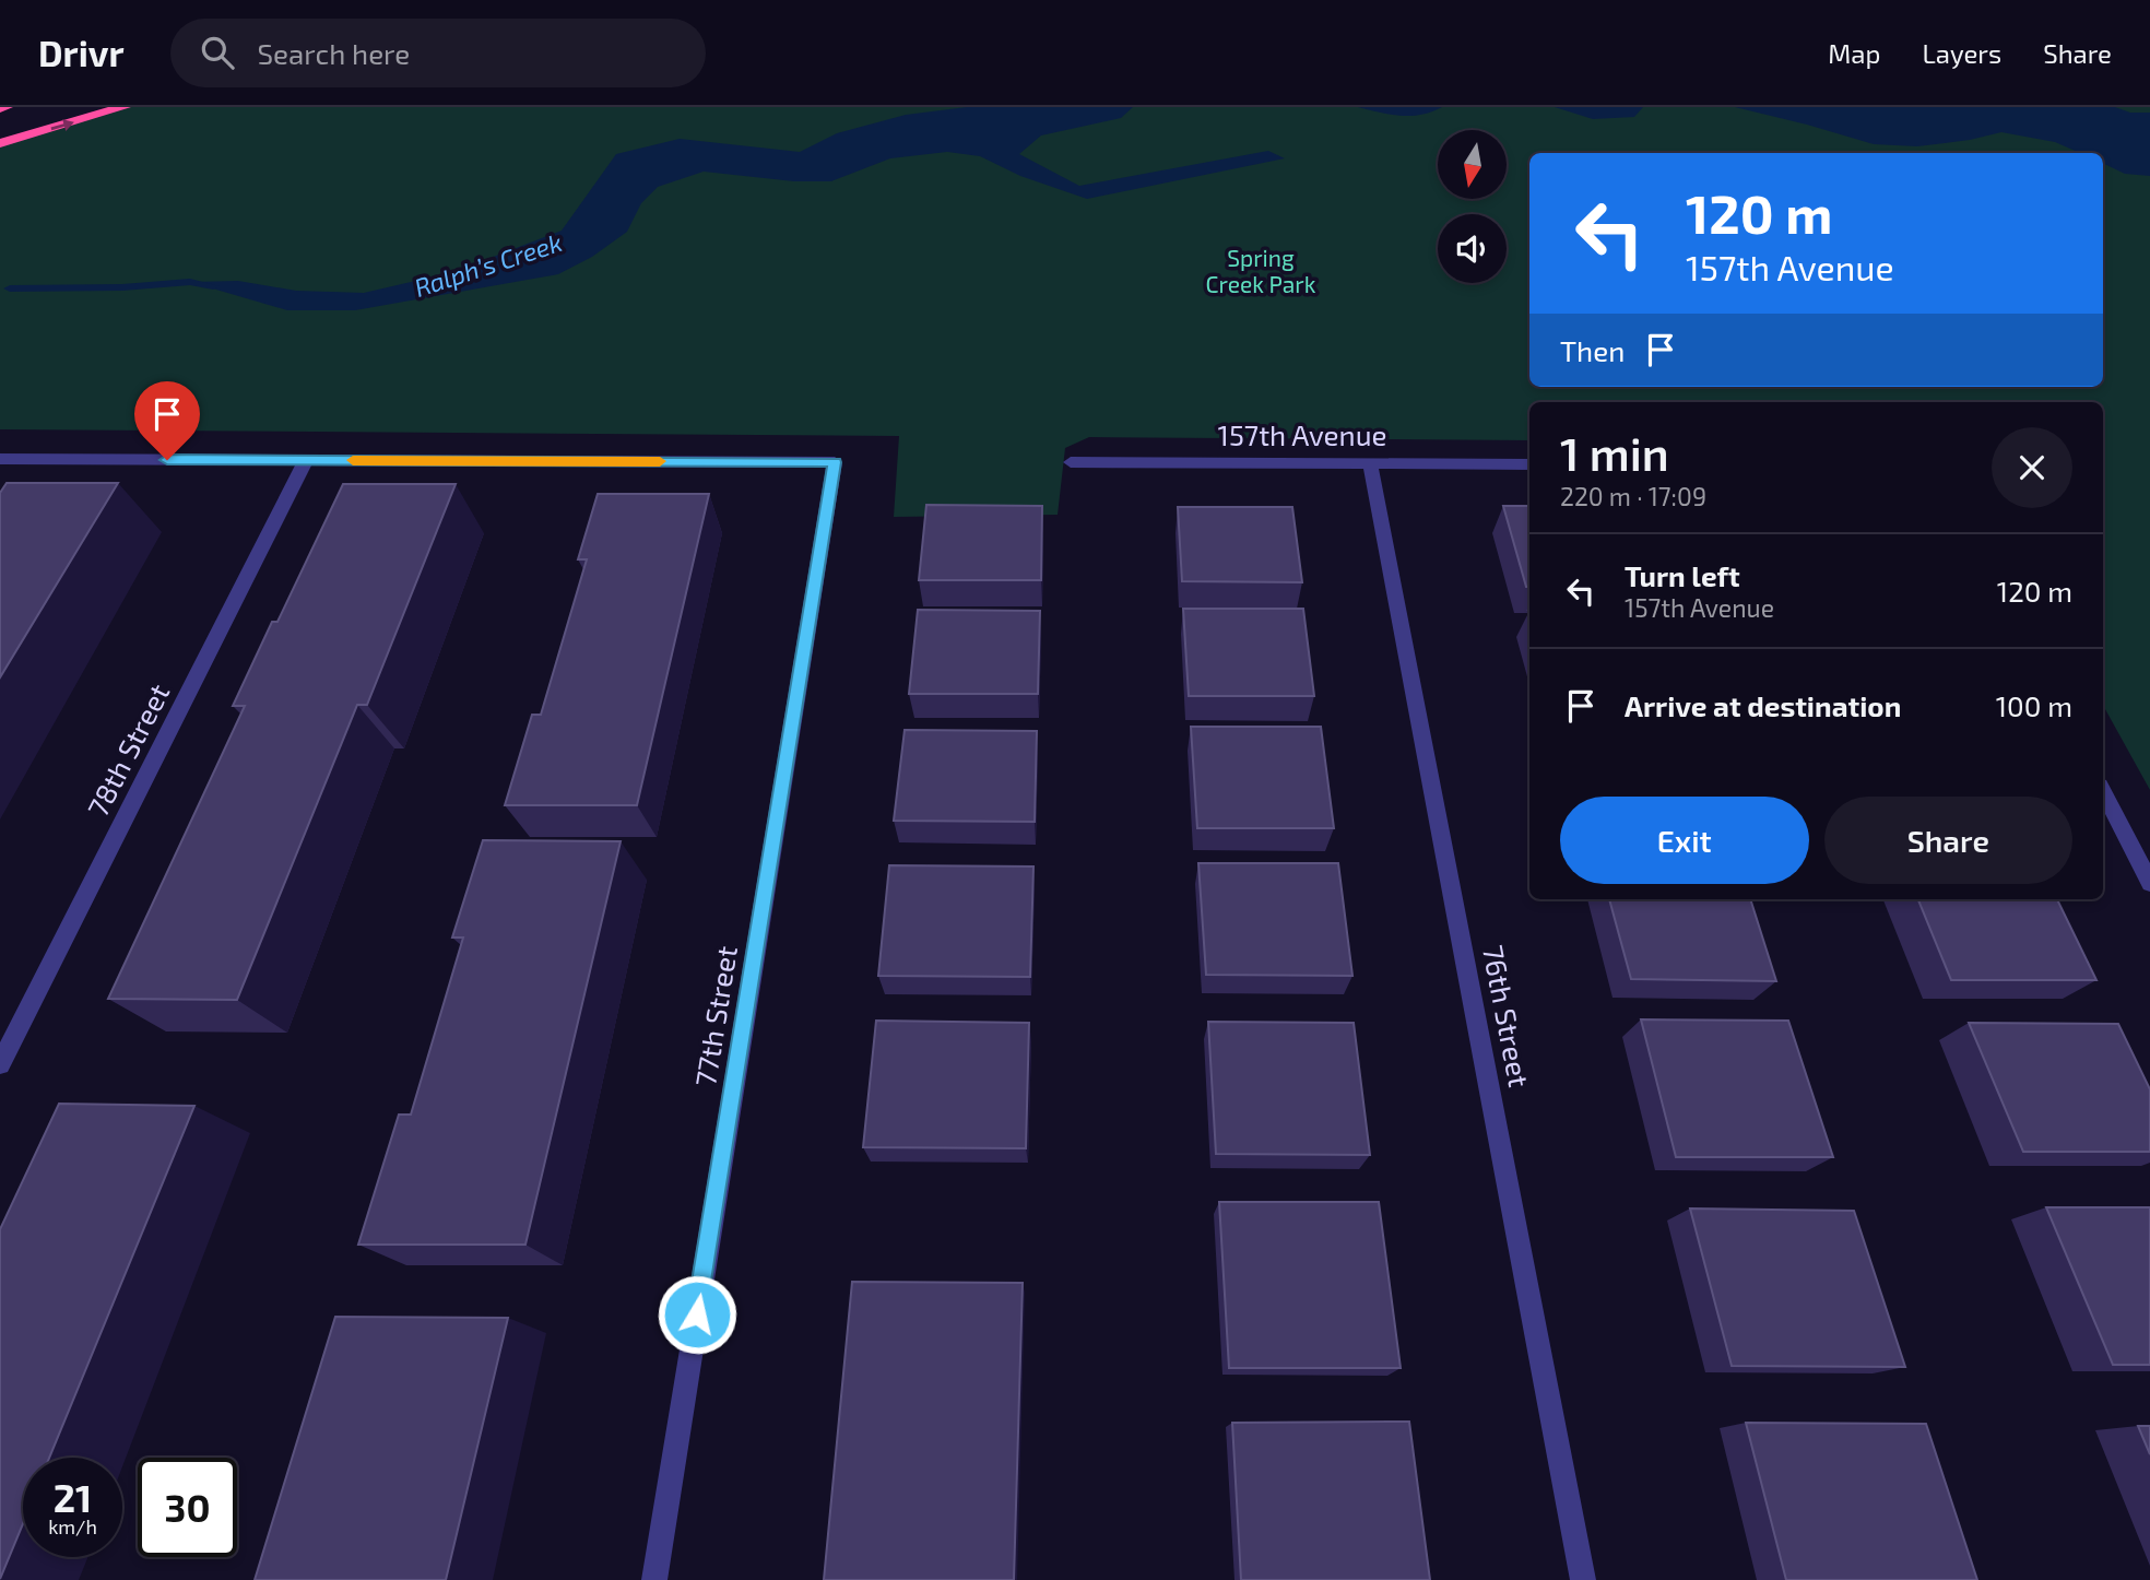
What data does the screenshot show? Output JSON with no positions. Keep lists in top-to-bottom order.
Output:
{
  "streets": {
    "street": [
      "157th Avenue",
      "78th Street",
      "77th Street",
      "76th Street"
    ]
  },
  "crossings": [
    ["157th Avenue", "76th Street"],
    ["78th Street", "77th Street"]
  ],
  "water": ["Ralph’s Creek"],
  "parks": ["Spring Creek Park"],
  "north": "bottom",
  "page": {
    "header": "Drivr",
    "search": "Search here",
    "nav": ["Map", "Layers", "Share"],
    "turn": ["120 m", "157th Avenue"],
    "then": "Then",
    "heading": ["1 min", "220 m · 17:09"],
    "list": [
      {
        "name": "Turn left",
        "note": "157th Avenue",
        "value": "120 m"
      },
      {
        "name": "Arrive at destination",
        "value": "100 m"
      }
    ],
    "buttons": ["Exit", "Share"],
    "speed": "21 km/h",
    "limit": "30"
  }
}
